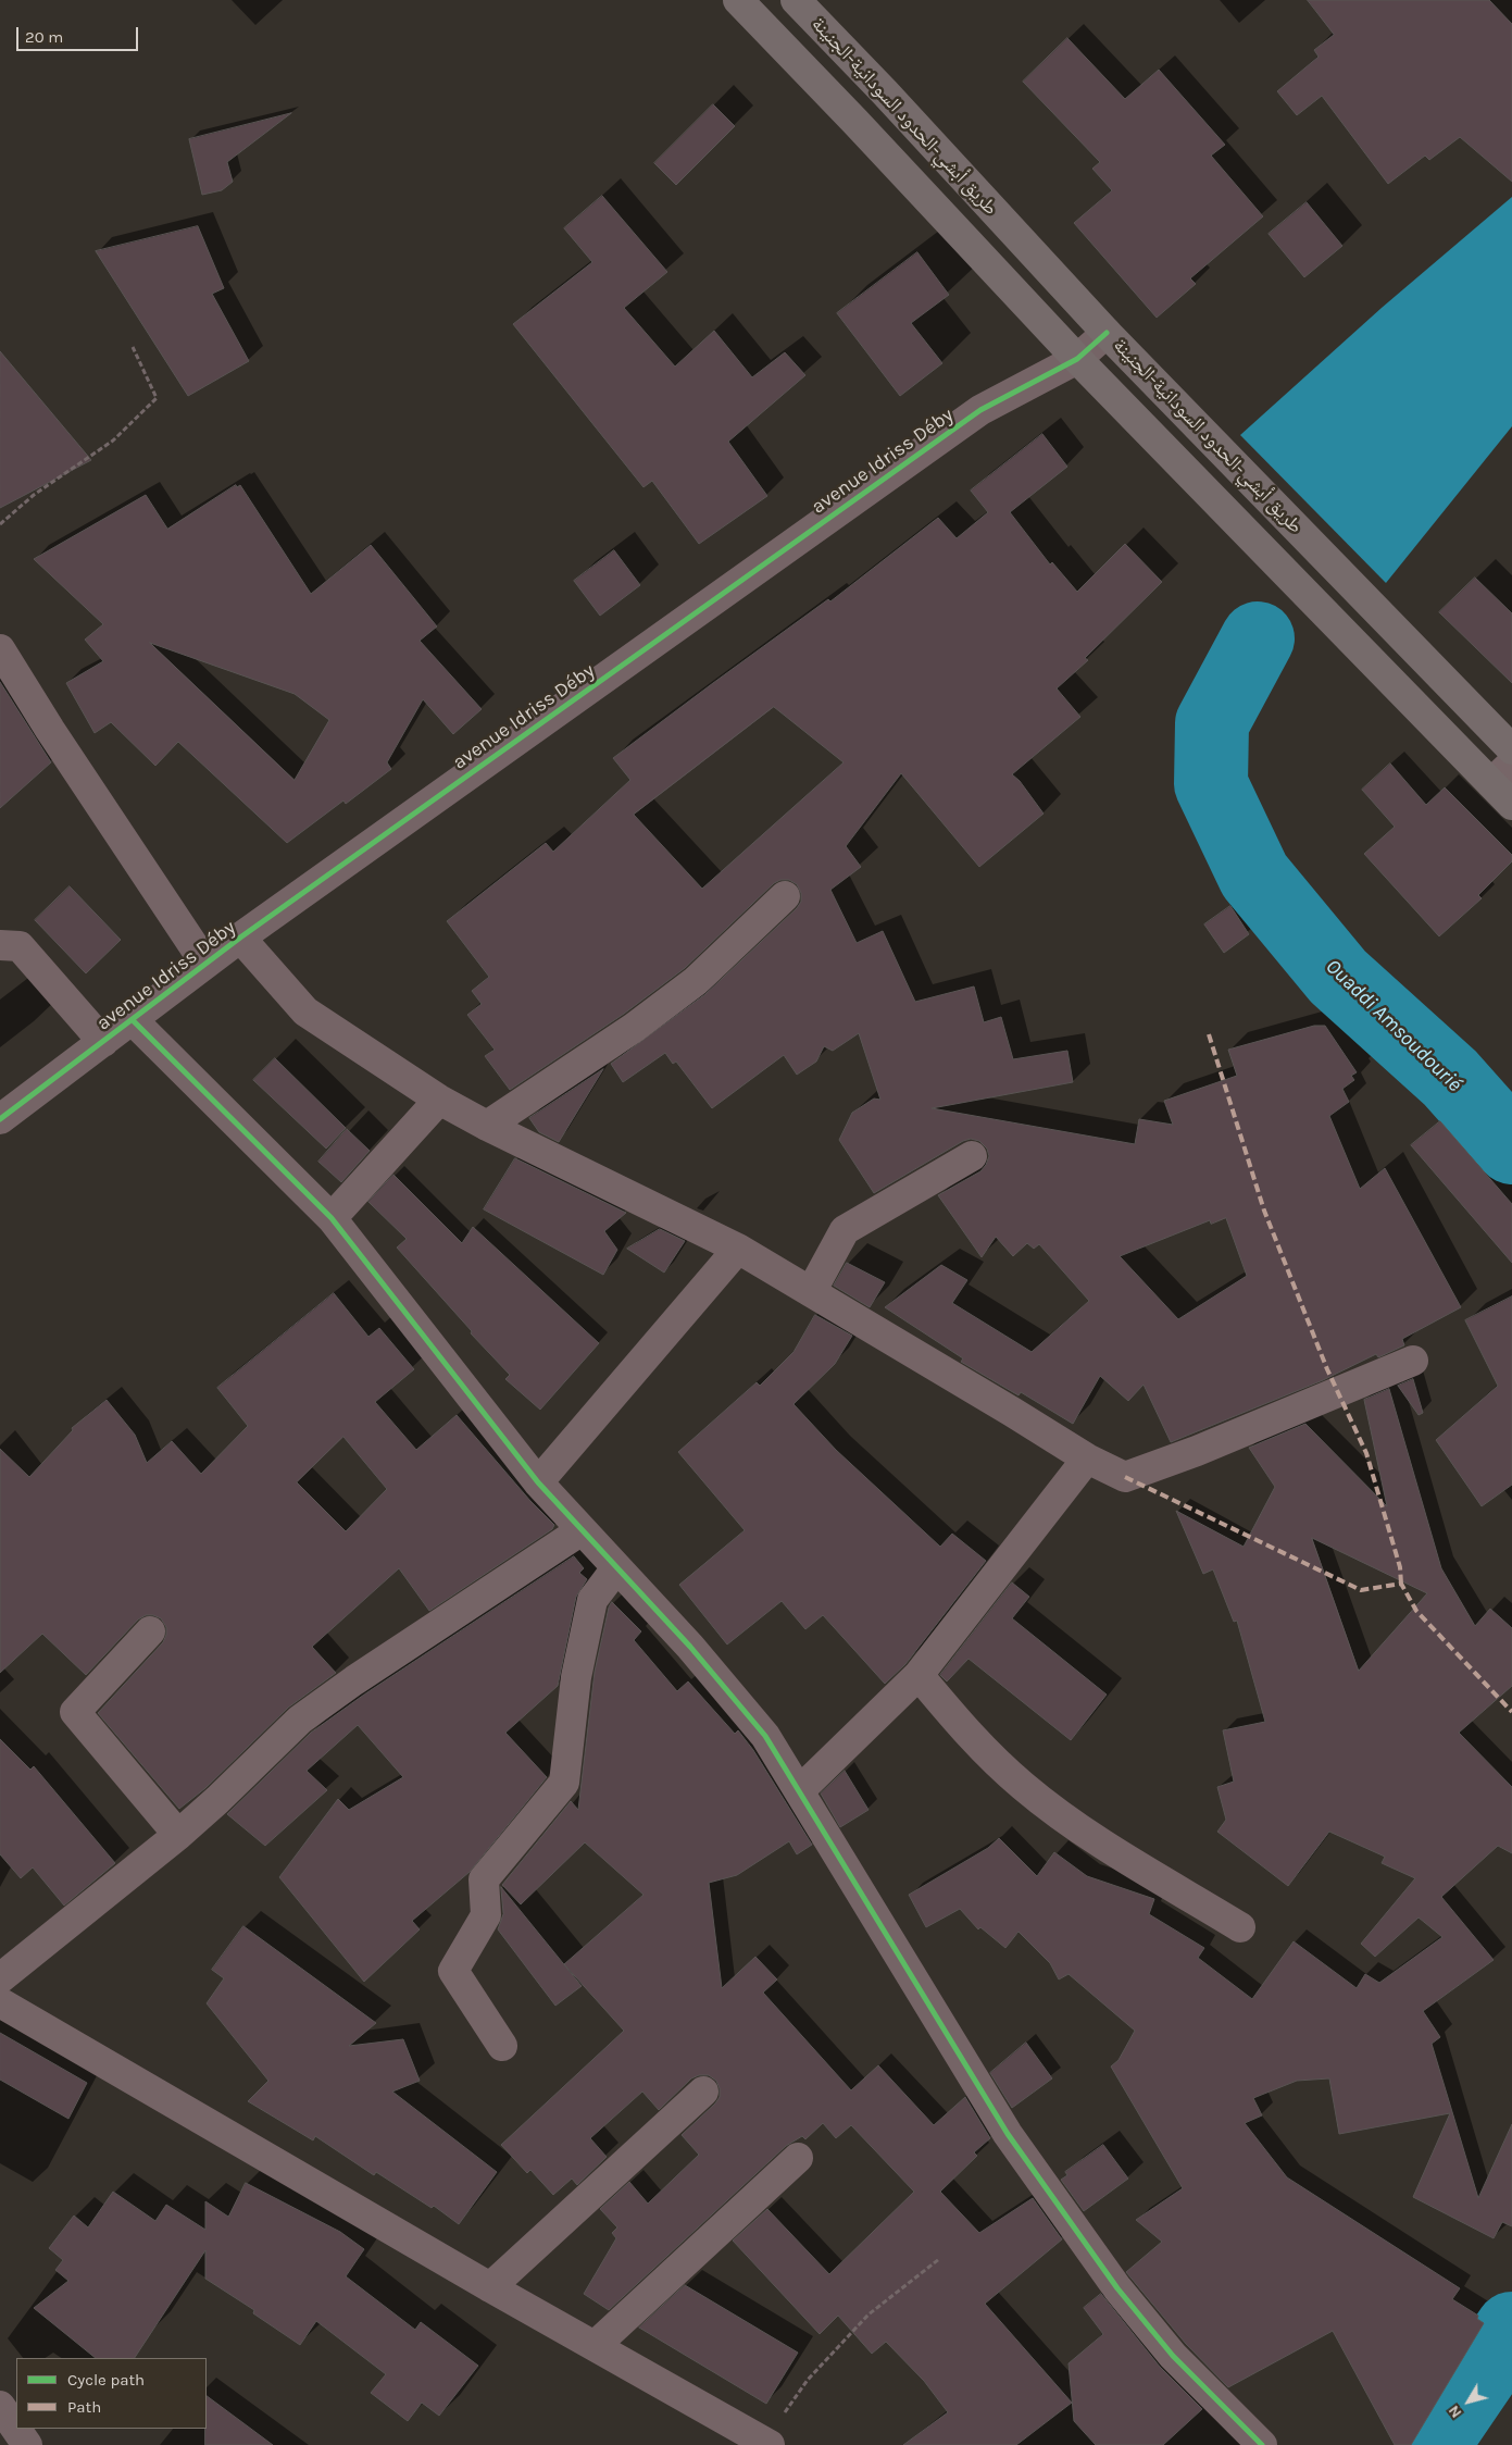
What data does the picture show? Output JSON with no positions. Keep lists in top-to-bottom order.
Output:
{
  "streets": {
    "highway": ["طريق أبشي-الحدود السودانية-الجنينة"],
    "street": ["avenue Idriss Déby"]
  },
  "crossings": [
    ["طريق أبشي-الحدود السودانية-الجنينة", "avenue Idriss Déby"]
  ],
  "water": ["Ouaddi Amsoudourié"],
  "legend": ["Cycle path", "Path"],
  "scale_bar": "20 m",
  "north": "bottom left"
}
